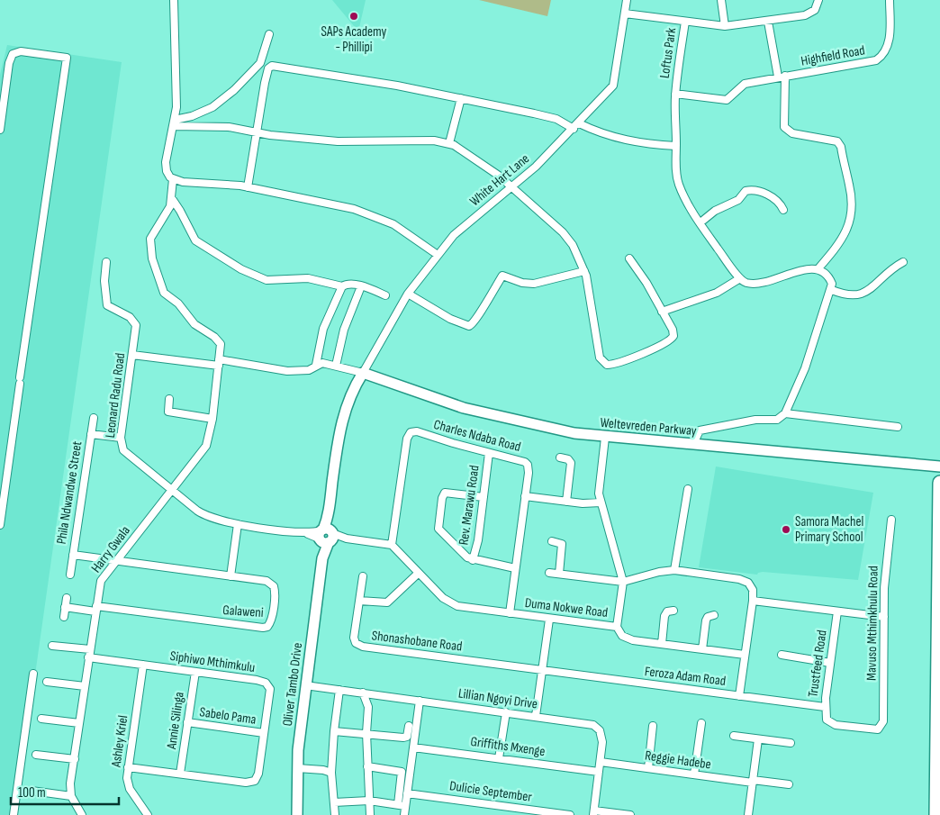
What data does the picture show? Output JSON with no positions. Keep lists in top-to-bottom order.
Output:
{
  "streets": {
    "street": [
      "Loftus Park",
      "Highfield Road",
      "White Hart Lane",
      "Leonard Radu Road",
      "Weltevreden Parkway",
      "Charles Ndaba Road",
      "Phila Ndwandwe Street",
      "Rev. Marawu Road",
      "Harry Gwala",
      "Duma Nokwe Road",
      "Galaweni",
      "Mavuso Mthimkhulu Road",
      "Shonashobane Road",
      "Siphiwo Mthimkulu",
      "Trustfeed Road",
      "Feroza Adam Road",
      "Oliver Tambo Drive",
      "Lillian Ngoyi Drive",
      "Sabelo Pama",
      "Annie Silinga",
      "Ashley Kriel",
      "Griffiths Mxenge",
      "Reggie Hadebe",
      "Dulicie September"
    ]
  },
  "crossings": [
    ["Loftus Park", "Highfield Road"],
    ["White Hart Lane", "Weltevreden Parkway"],
    ["White Hart Lane", "Oliver Tambo Drive"],
    ["Leonard Radu Road", "Charles Ndaba Road"],
    ["Leonard Radu Road", "Phila Ndwandwe Street"],
    ["Leonard Radu Road", "Harry Gwala"],
    ["Leonard Radu Road", "Duma Nokwe Road"],
    ["Leonard Radu Road", "Oliver Tambo Drive"],
    ["Weltevreden Parkway", "Duma Nokwe Road"],
    ["Weltevreden Parkway", "Oliver Tambo Drive"],
    ["Charles Ndaba Road", "Rev. Marawu Road"],
    ["Charles Ndaba Road", "Duma Nokwe Road"],
    ["Phila Ndwandwe Street", "Harry Gwala"],
    ["Phila Ndwandwe Street", "Galaweni"],
    ["Harry Gwala", "Galaweni"],
    ["Harry Gwala", "Siphiwo Mthimkulu"],
    ["Mavuso Mthimkhulu Road", "Trustfeed Road"],
    ["Shonashobane Road", "Feroza Adam Road"],
    ["Siphiwo Mthimkulu", "Sabelo Pama"],
    ["Siphiwo Mthimkulu", "Annie Silinga"],
    ["Siphiwo Mthimkulu", "Ashley Kriel"],
    ["Trustfeed Road", "Feroza Adam Road"],
    ["Oliver Tambo Drive", "Lillian Ngoyi Drive"],
    ["Lillian Ngoyi Drive", "Griffiths Mxenge"],
    ["Lillian Ngoyi Drive", "Reggie Hadebe"],
    ["Sabelo Pama", "Annie Silinga"]
  ],
  "places": ["SAPs Academy - Phillipi", "Samora Machel Primary School"],
  "scale_bar": "100 m"
}
